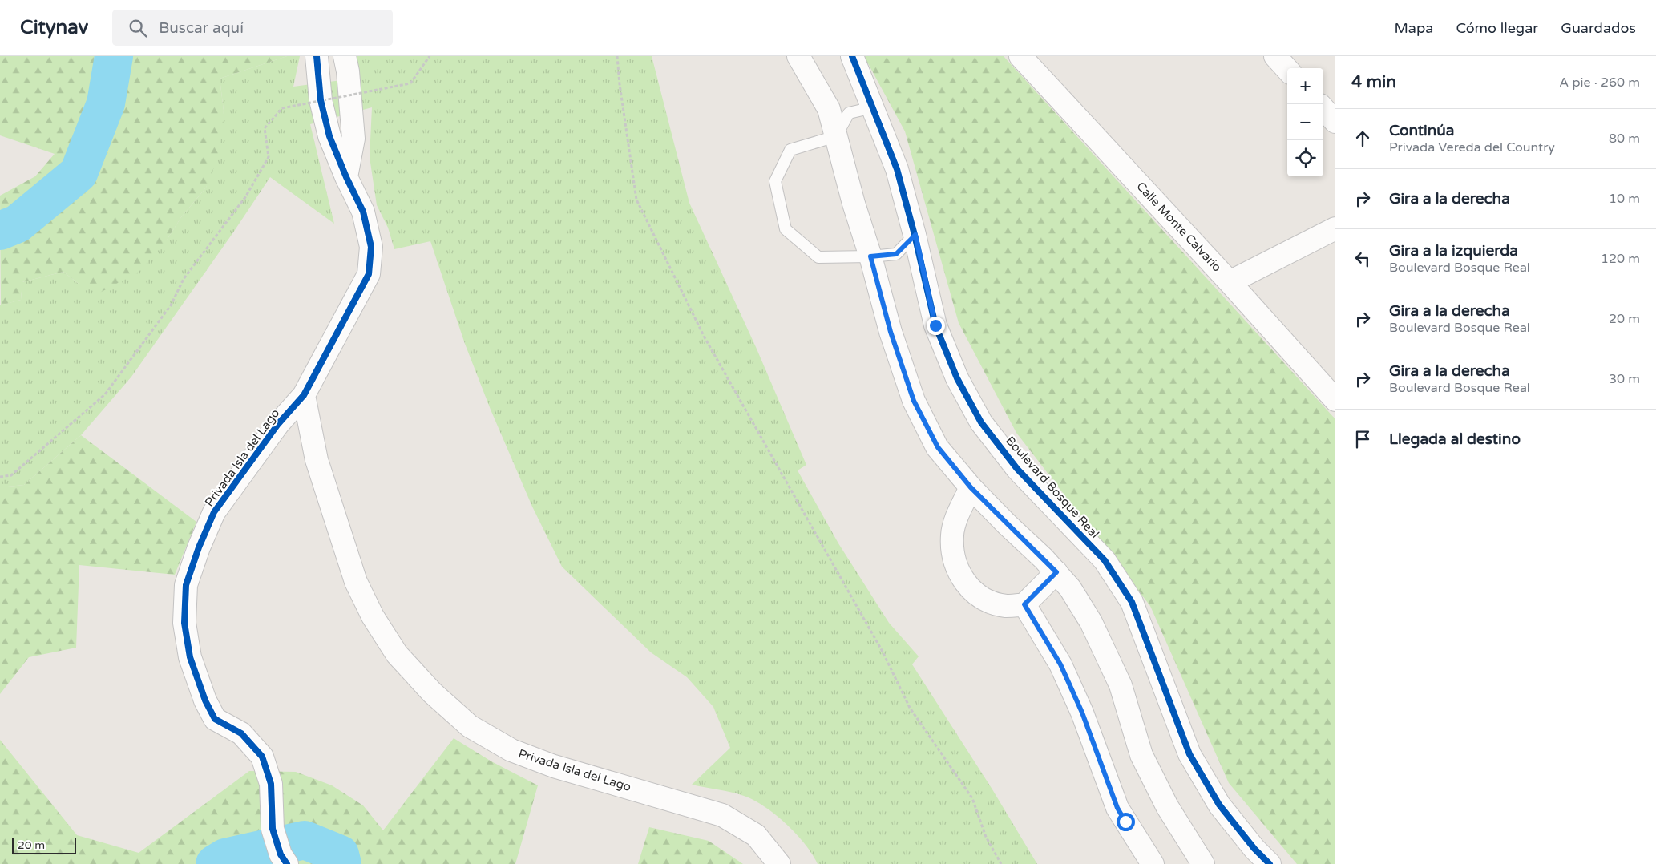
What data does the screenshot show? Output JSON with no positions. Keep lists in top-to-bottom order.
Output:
{
  "streets": {
    "street": ["Calle Monte Calvario", "Privada Isla del Lago", "Boulevard Bosque Real"]
  },
  "scale_bar": "20 m",
  "page": {
    "header": "Citynav",
    "search": "Buscar aquí",
    "nav": ["Mapa", "Cómo llegar", "Guardados"],
    "heading": ["4 min", "A pie · 260 m"],
    "map_buttons": ["+", "−"],
    "list": [
      ["Continúa", "Privada Vereda del Country", "80 m"],
      ["Gira a la derecha", "10 m"],
      ["Gira a la izquierda", "Boulevard Bosque Real", "120 m"],
      ["Gira a la derecha", "Boulevard Bosque Real", "20 m"],
      ["Gira a la derecha", "Boulevard Bosque Real", "30 m"],
      "Llegada al destino"
    ],
    "scale": "20 m"
  }
}
